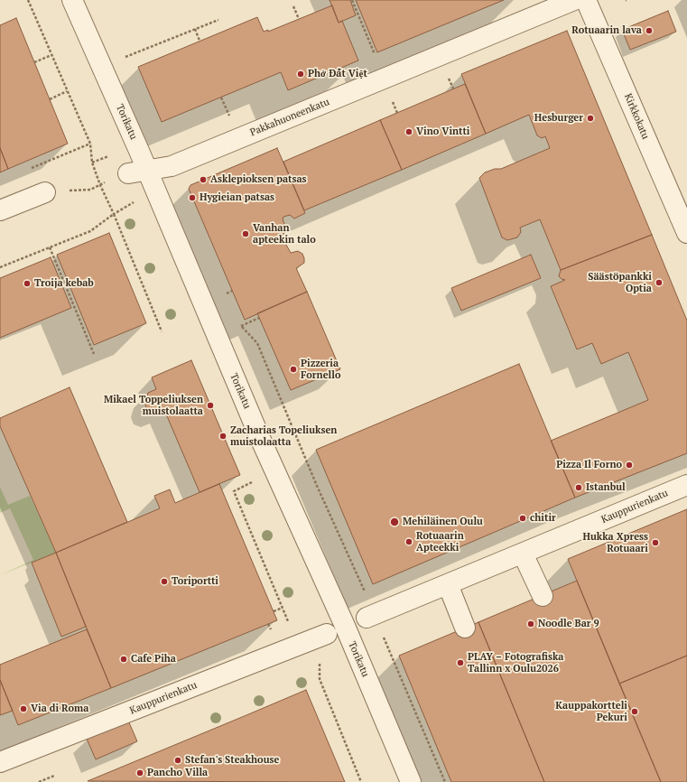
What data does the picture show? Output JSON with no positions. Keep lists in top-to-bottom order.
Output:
{
  "streets": {
    "street": [
      "Kirkkokatu",
      "Pakkahuoneenkatu",
      "Torikatu",
      "Kauppurienkatu"
    ]
  },
  "crossings": [
    ["Pakkahuoneenkatu", "Torikatu"]
  ],
  "places": [
    "Rotuaarin lava",
    "Phở Đất Việt",
    "Hesburger",
    "Vino Vintti",
    "Asklepioksen patsas",
    "Hygieian patsas",
    "Vanhan apteekin talo",
    "Säästöpankki Optia",
    "Troija kebab",
    "Pizzeria Fornello",
    "Mikael Toppeliuksen muistolaatta",
    "Zacharias Topeliuksen muistolaatta",
    "Pizza Il Forno",
    "Istanbul",
    "chitir",
    "Mehiläinen Oulu",
    "Rotuaarin Apteekki",
    "Hukka Xpress Rotuaari",
    "Toriportti",
    "Noodle Bar 9",
    "Cafe Piha",
    "PLAY – Fotografiska Tallinn x Oulu2026",
    "Via di Roma",
    "Kauppakortteli Pekuri",
    "Stefan's Steakhouse",
    "Pancho Villa"
  ]
}
